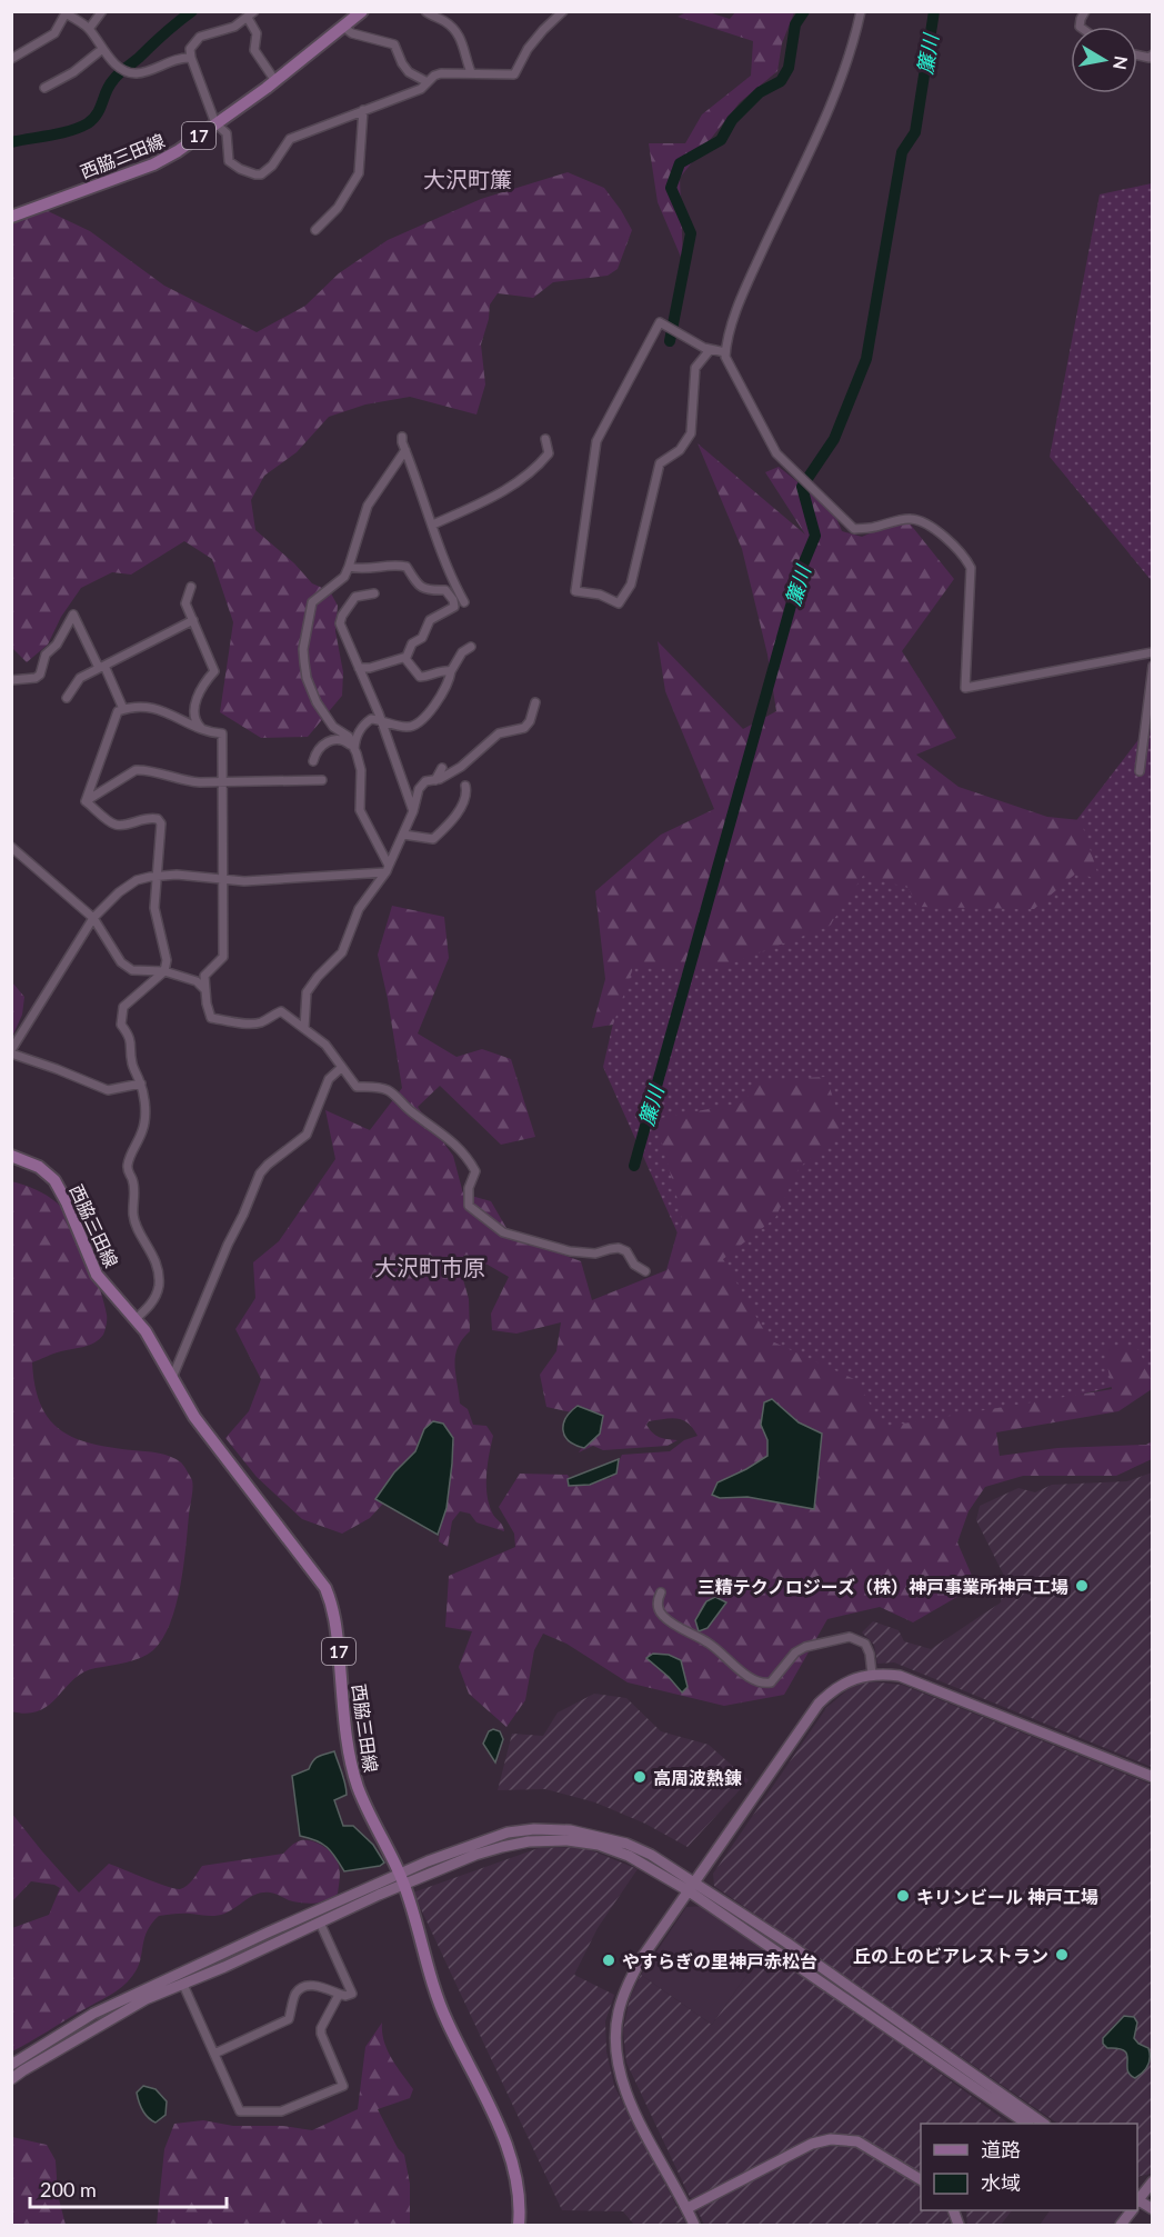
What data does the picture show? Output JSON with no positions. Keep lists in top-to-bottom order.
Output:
{
  "streets": {
    "main road": ["17", "西脇三田線"]
  },
  "districts": ["大沢町簾", "大沢町市原"],
  "water": ["簾川"],
  "places": [
    "三精テクノロジーズ（株）神戸事業所神戸工場",
    "高周波熱錬",
    "キリンビール 神戸工場",
    "丘の上のビアレストラン",
    "やすらぎの里神戸赤松台"
  ],
  "legend": ["道路", "水域"],
  "scale_bar": "200 m",
  "north": "right"
}
